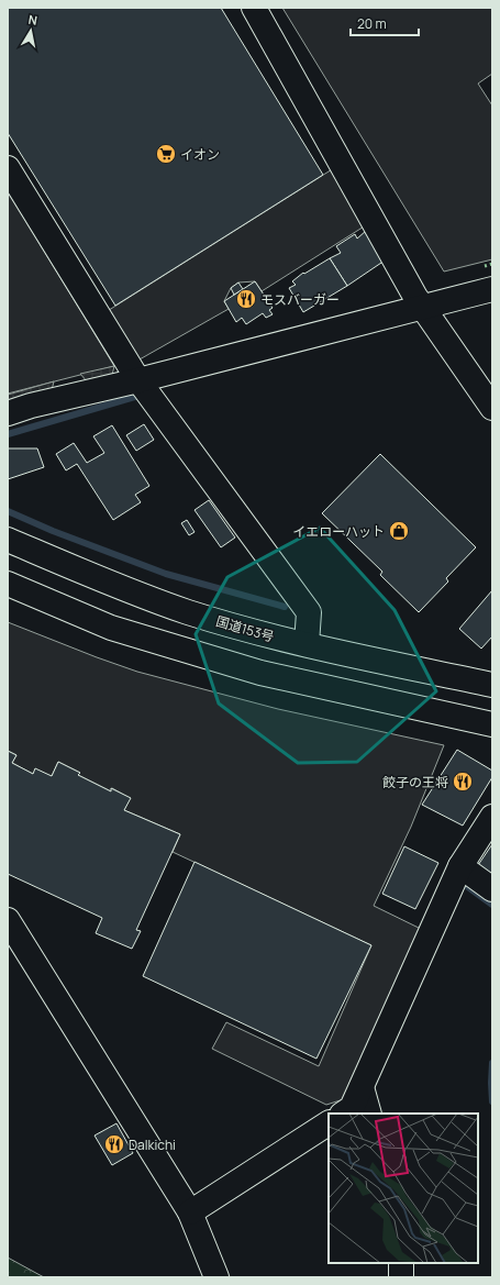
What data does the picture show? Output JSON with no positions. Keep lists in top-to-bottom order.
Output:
{
  "streets": {
    "main road": ["国道153号"]
  },
  "places": {
    "supermarket": ["イオン"],
    "restaurant": ["モスバーガー", "餃子の王将", "Dalkichi"],
    "shop": ["イエローハット"]
  },
  "scale_bar": "20 m",
  "north": "top"
}
